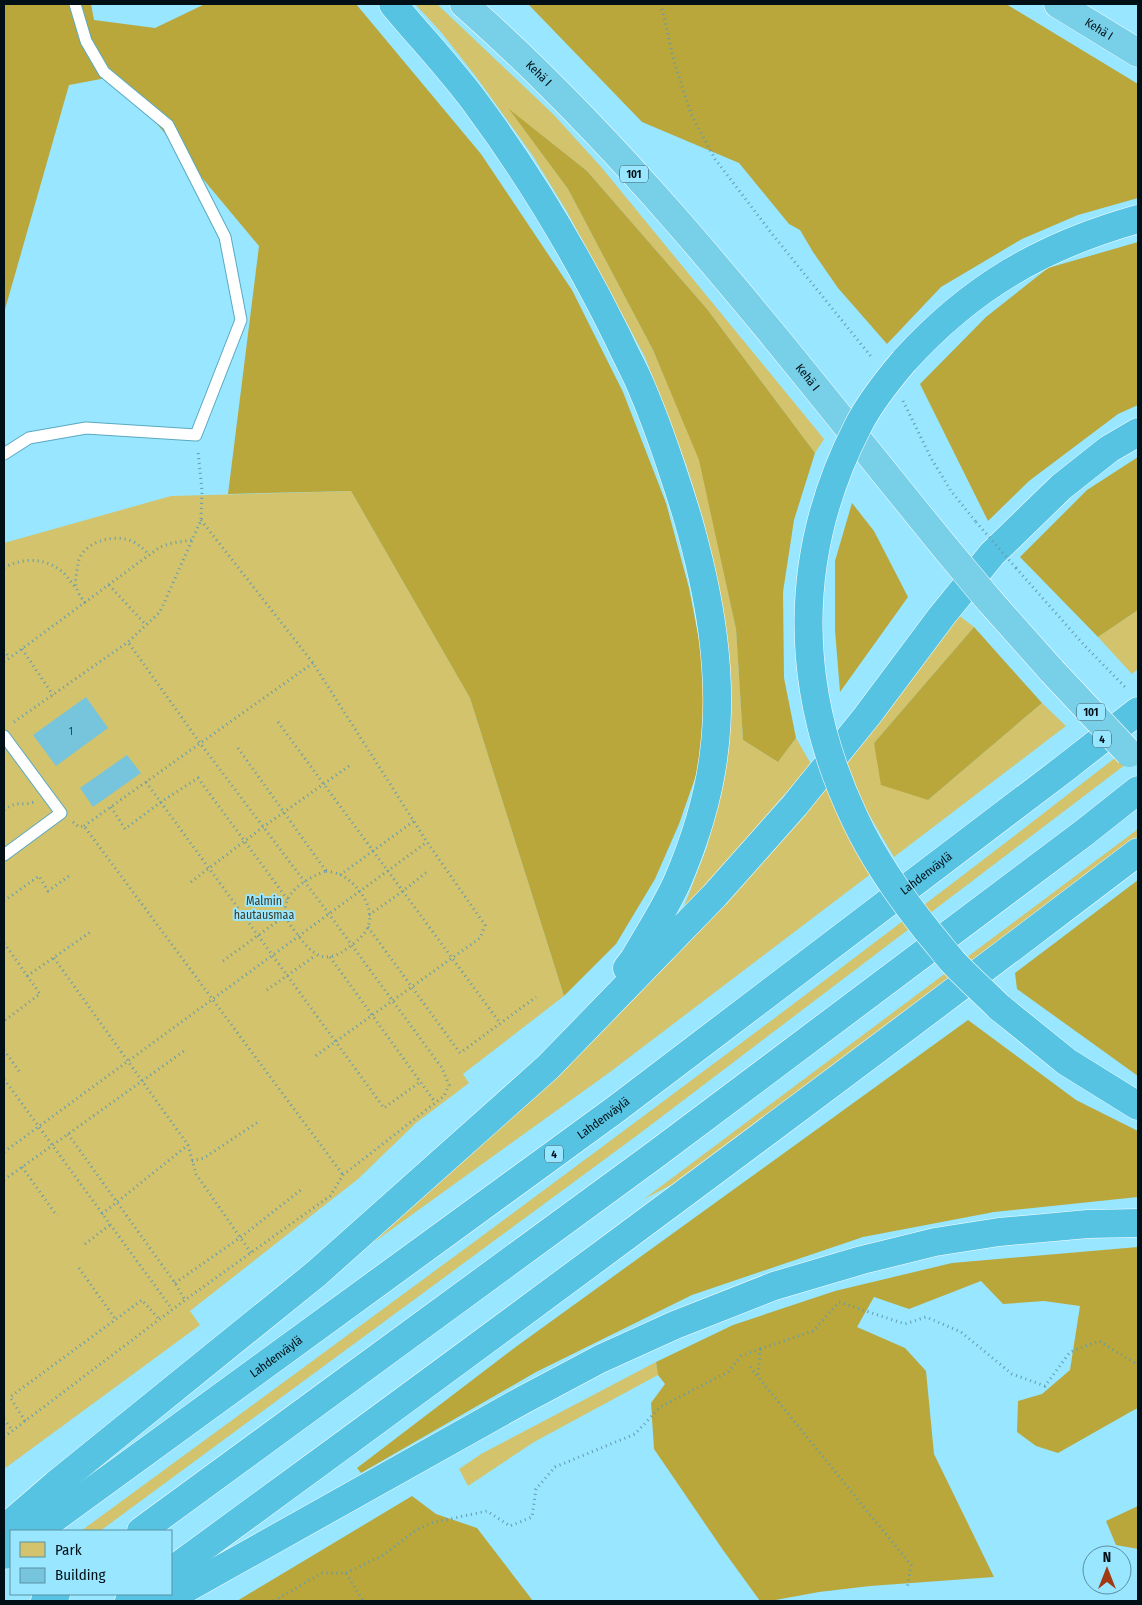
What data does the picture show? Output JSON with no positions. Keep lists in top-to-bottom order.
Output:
{
  "streets": {
    "highway": [
      "Kehä I",
      "101",
      "4",
      "Lahdenväylä"
    ]
  },
  "parks": ["Malmin hautausmaa"],
  "house_numbers": ["1"],
  "legend": ["Park", "Building"],
  "north": "top"
}
